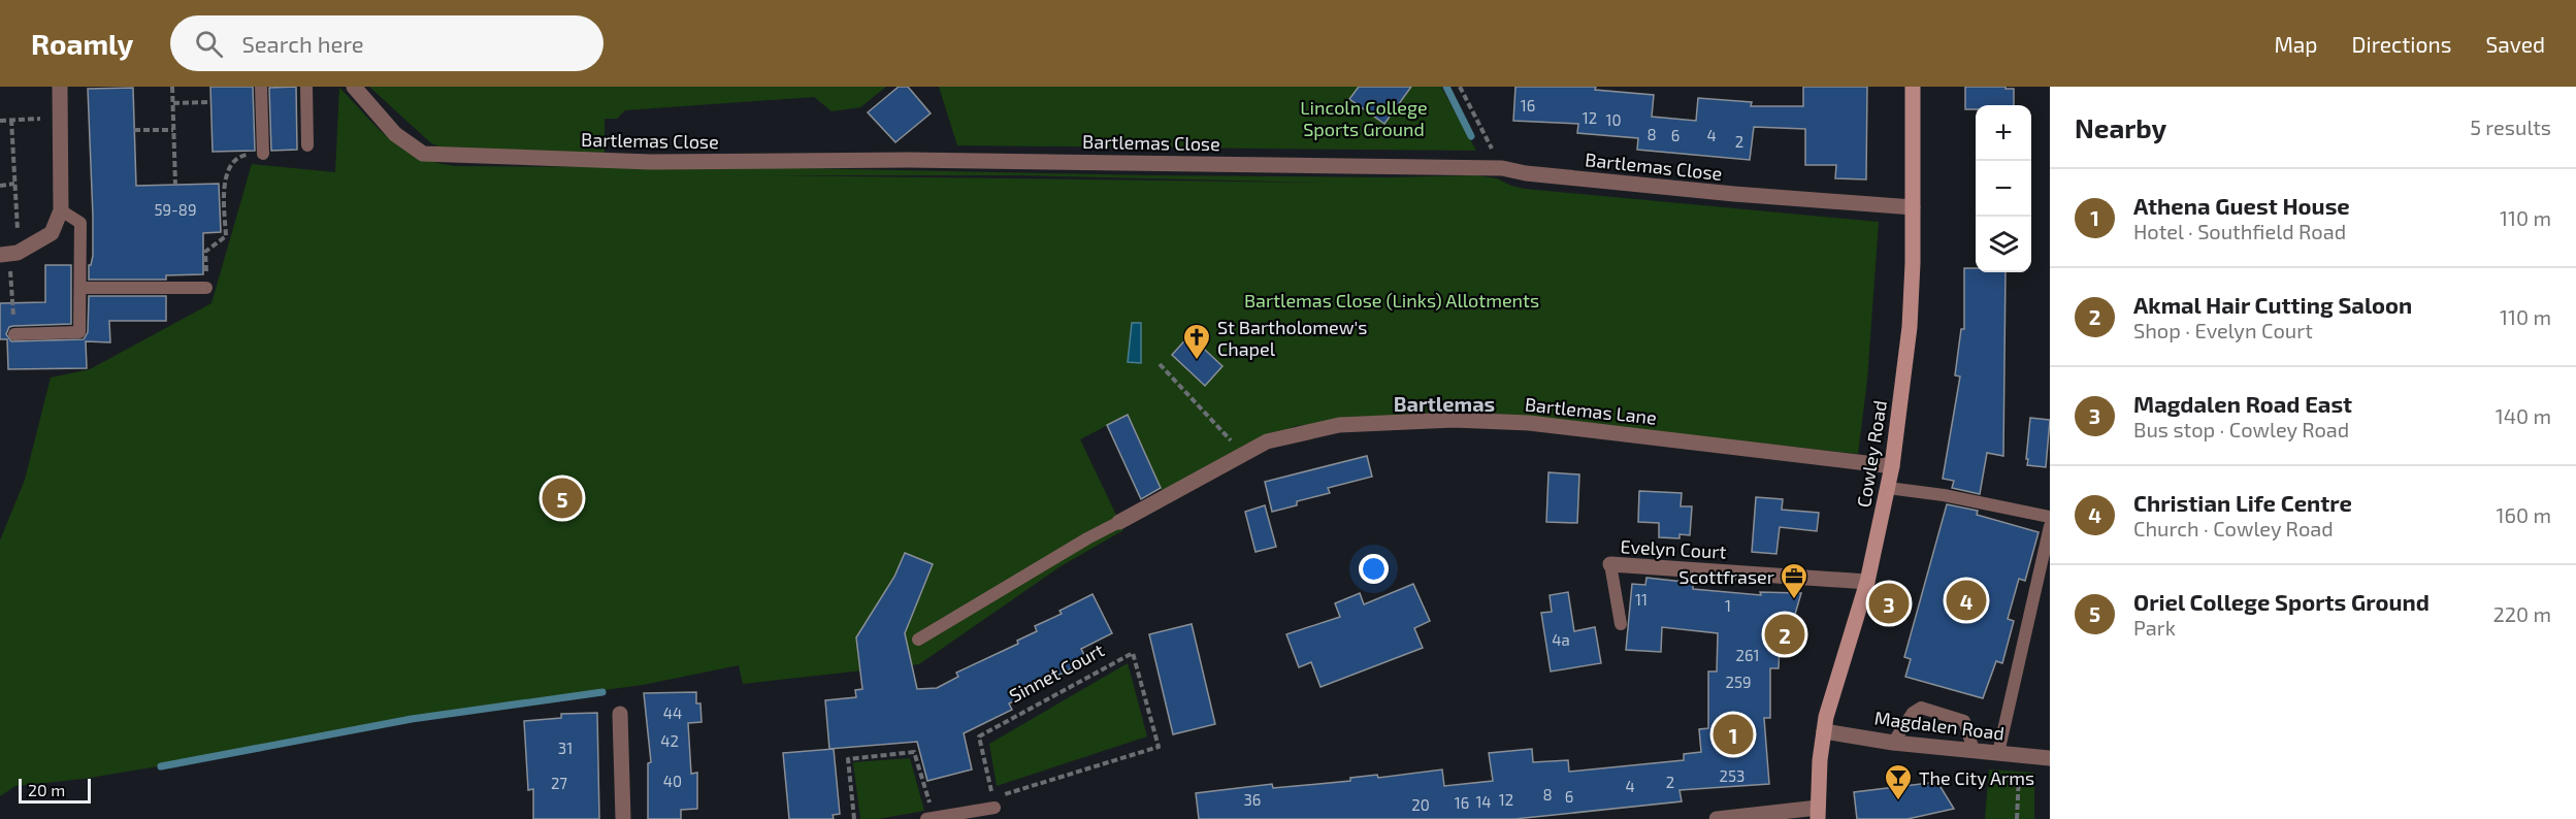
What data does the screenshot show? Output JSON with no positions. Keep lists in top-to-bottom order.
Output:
{
  "streets": {
    "main road": ["Cowley Road"],
    "street": [
      "Bartlemas Close",
      "Bartlemas Lane",
      "Evelyn Court",
      "Magdalen Road"
    ],
    "path": ["Sinnet Court"]
  },
  "crossings": [
    ["Bartlemas Close", "Cowley Road"],
    ["Bartlemas Lane", "Cowley Road"],
    ["Cowley Road", "Evelyn Court"],
    ["Cowley Road", "Magdalen Road"]
  ],
  "districts": ["Bartlemas"],
  "parks": ["Lincoln College Sports Ground", "Bartlemas Close (Links) Allotments"],
  "places": {
    "church": ["St Bartholomew's Chapel"],
    "office": ["Scottfraser"],
    "bar": ["The City Arms"]
  },
  "house_numbers": [
    "16",
    "12",
    "10",
    "8",
    "6",
    "4",
    "2",
    "59-89",
    "11",
    "1",
    "4a",
    "261",
    "259",
    "44",
    "42",
    "31",
    "253",
    "40",
    "2",
    "27",
    "4",
    "8",
    "6",
    "36",
    "12",
    "14",
    "16",
    "20"
  ],
  "scale_bar": "20 m",
  "page": {
    "header": "Roamly",
    "search": "Search here",
    "nav": ["Map", "Directions", "Saved"],
    "heading": ["Nearby", "5 results"],
    "map_buttons": ["+", "−"],
    "list": [
      {
        "mark": "1",
        "name": "Athena Guest House",
        "note": "Hotel · Southfield Road",
        "value": "110 m"
      },
      {
        "mark": "2",
        "name": "Akmal Hair Cutting Saloon",
        "note": "Shop · Evelyn Court",
        "value": "110 m"
      },
      {
        "mark": "3",
        "name": "Magdalen Road East",
        "note": "Bus stop · Cowley Road",
        "value": "140 m"
      },
      {
        "mark": "4",
        "name": "Christian Life Centre",
        "note": "Church · Cowley Road",
        "value": "160 m"
      },
      {
        "mark": "5",
        "name": "Oriel College Sports Ground",
        "note": "Park",
        "value": "220 m"
      }
    ],
    "pins": [
      "5",
      "4",
      "3",
      "2",
      "1"
    ],
    "scale": "20 m"
  }
}
